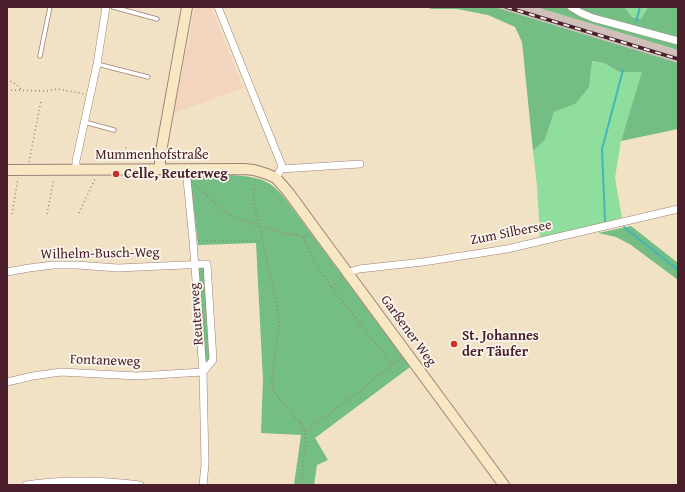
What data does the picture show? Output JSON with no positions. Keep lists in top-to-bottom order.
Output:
{
  "streets": {
    "street": [
      "Mummenhofstraße",
      "Zum Silbersee",
      "Wilhelm-Busch-Weg",
      "Reuterweg",
      "Garßener Weg",
      "Fontaneweg"
    ]
  },
  "crossings": [
    ["Mummenhofstraße", "Reuterweg"],
    ["Mummenhofstraße", "Garßener Weg"],
    ["Zum Silbersee", "Garßener Weg"],
    ["Wilhelm-Busch-Weg", "Reuterweg"],
    ["Reuterweg", "Fontaneweg"]
  ],
  "places": ["Celle, Reuterweg", "St. Johannes der Täufer"]
}
